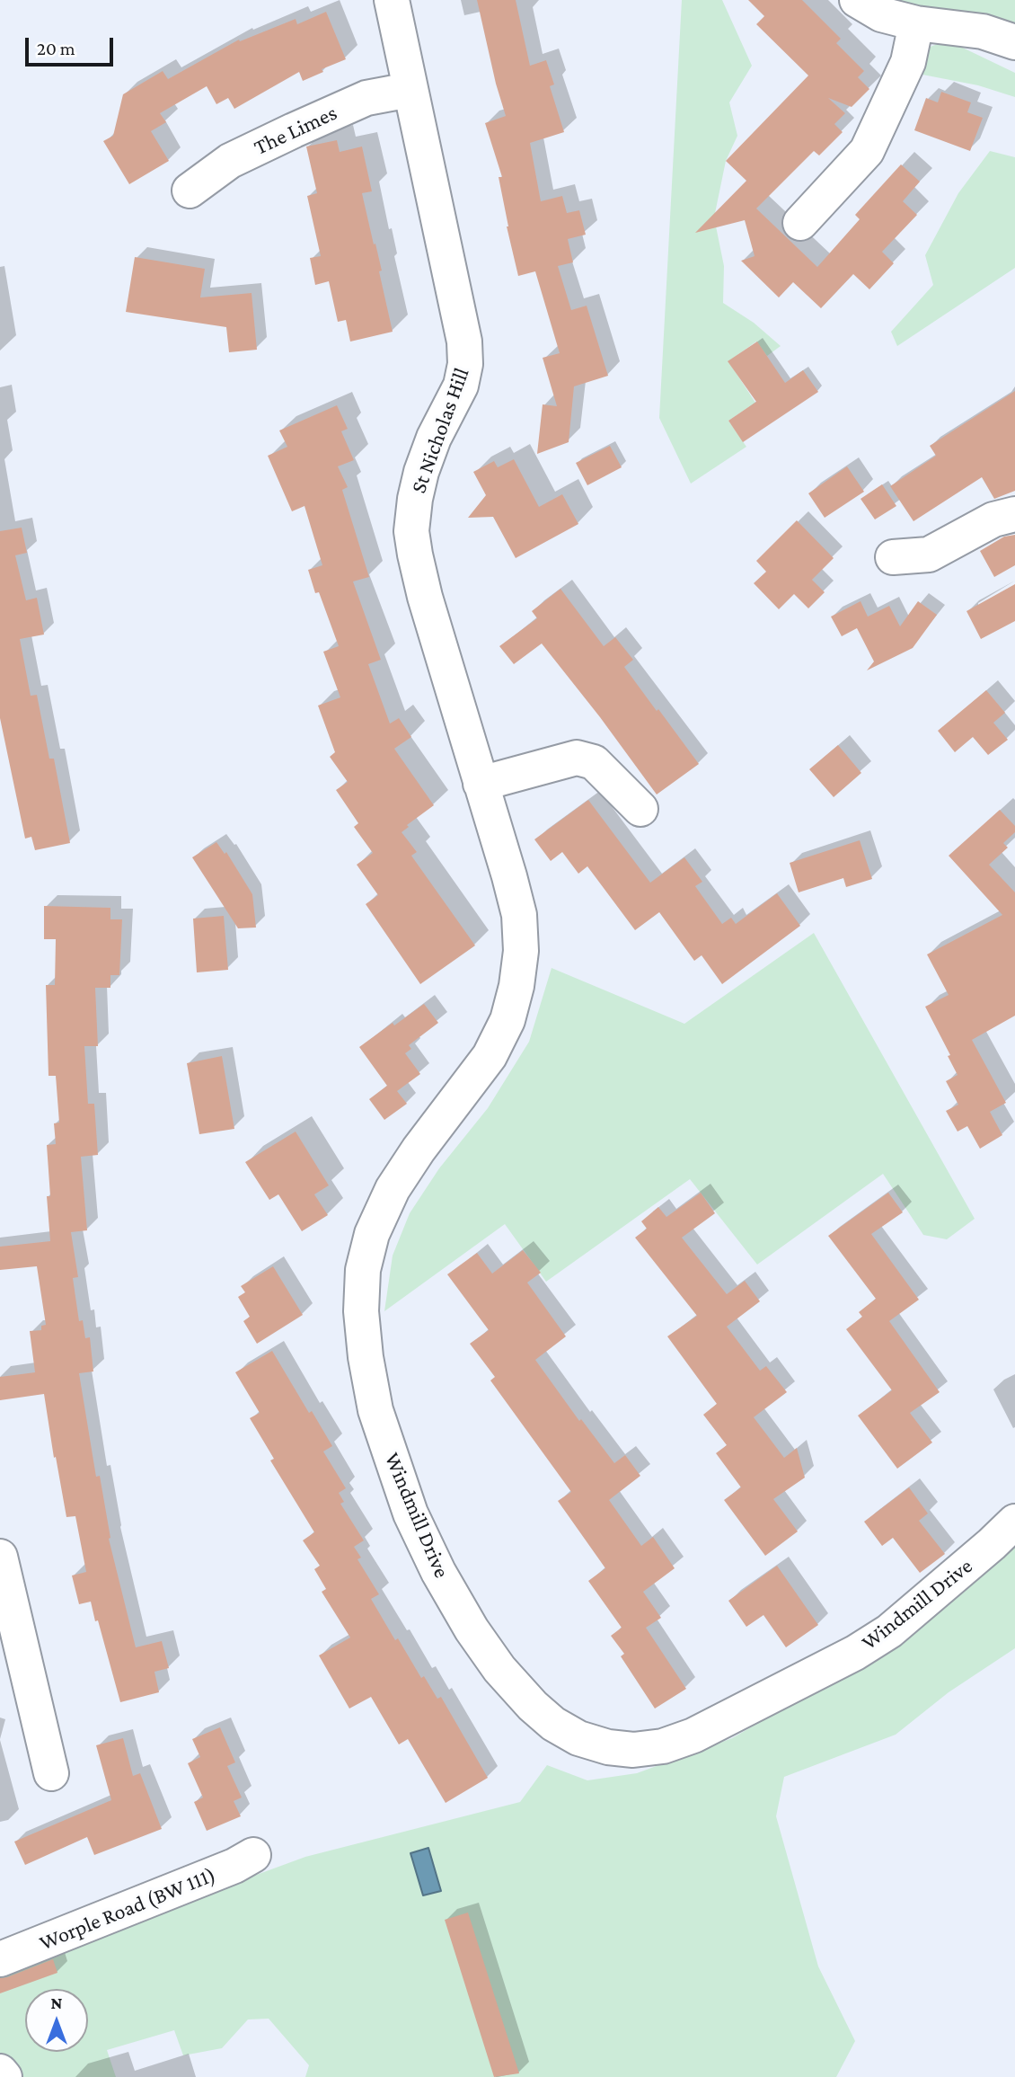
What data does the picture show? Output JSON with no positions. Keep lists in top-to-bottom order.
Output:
{
  "streets": {
    "street": [
      "The Limes",
      "St Nicholas Hill",
      "Windmill Drive",
      "Worple Road (BW 111)"
    ]
  },
  "crossings": [
    ["The Limes", "St Nicholas Hill"],
    ["St Nicholas Hill", "Windmill Drive"]
  ],
  "scale_bar": "20 m",
  "north": "top"
}
